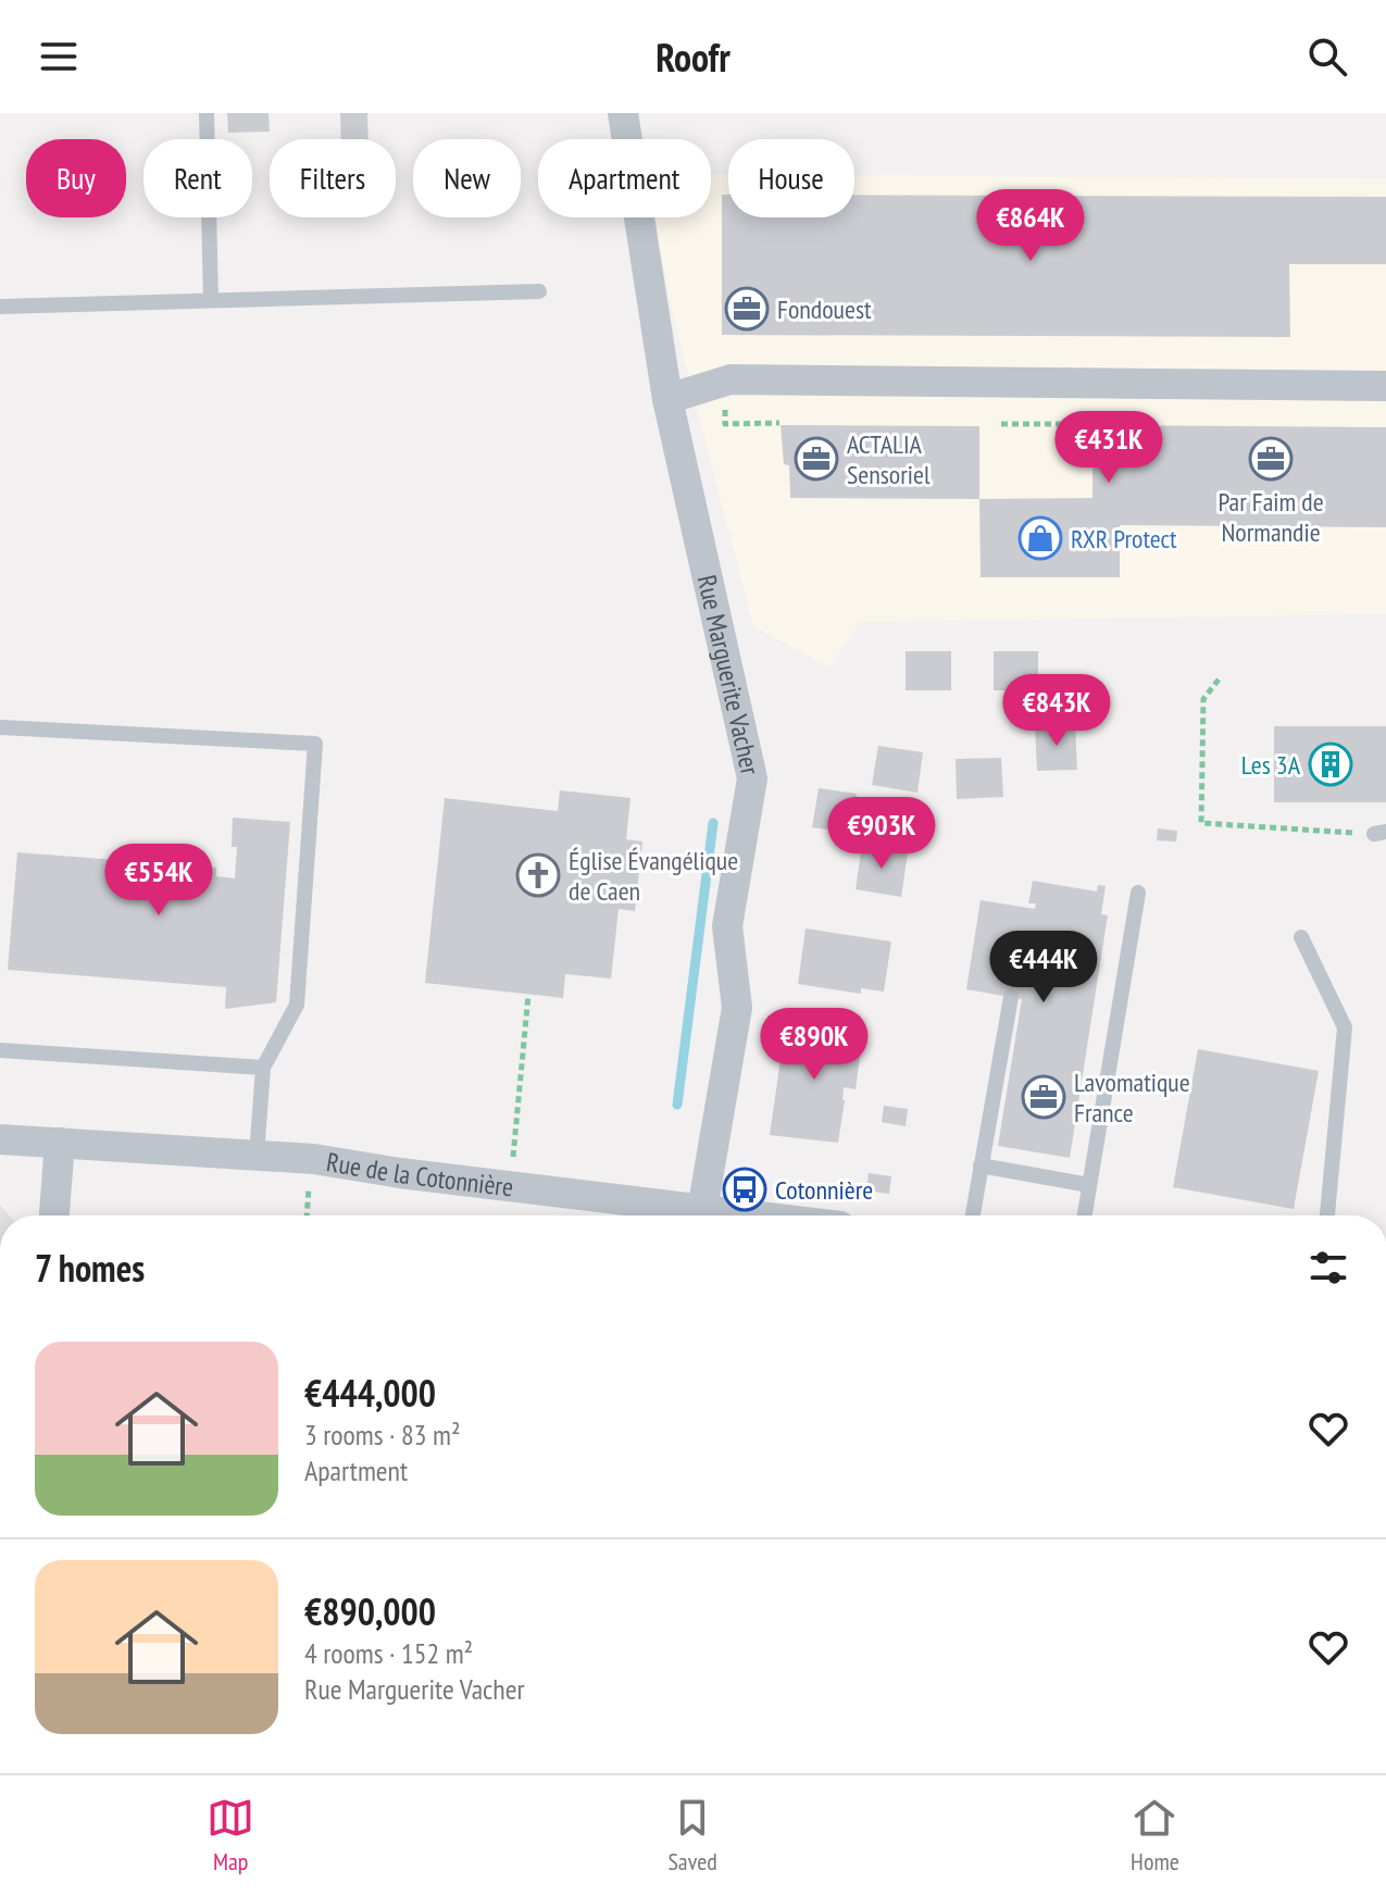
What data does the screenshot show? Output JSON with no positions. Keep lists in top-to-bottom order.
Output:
{
  "streets": {
    "street": ["Rue Marguerite Vacher", "Rue de la Cotonnière"]
  },
  "crossings": [
    ["Rue Marguerite Vacher", "Rue de la Cotonnière"]
  ],
  "places": {
    "office": [
      "Fondouest",
      "ACTALIA Sensoriel",
      "Par Faim de Normandie",
      "Lavomatique France"
    ],
    "shop": ["RXR Protect"],
    "building": ["Les 3A"],
    "church": ["Église Évangélique de Caen"],
    "bus stop": ["Cotonnière"]
  },
  "page": {
    "header": "Roofr",
    "chip": [
      "Buy",
      "Rent",
      "Filters",
      "New",
      "Apartment",
      "House"
    ],
    "price": [
      "€864K",
      "€431K",
      "€843K",
      "€903K",
      "€554K",
      "€444K",
      "€890K"
    ],
    "heading": "7 homes",
    "list": [
      {
        "name": "€444,000",
        "note": "3 rooms · 83 m² · Apartment"
      },
      {
        "name": "€890,000",
        "note": "4 rooms · 152 m² · Rue Marguerite Vacher"
      }
    ],
    "tabs": ["Map", "Saved", "Home"]
  }
}
